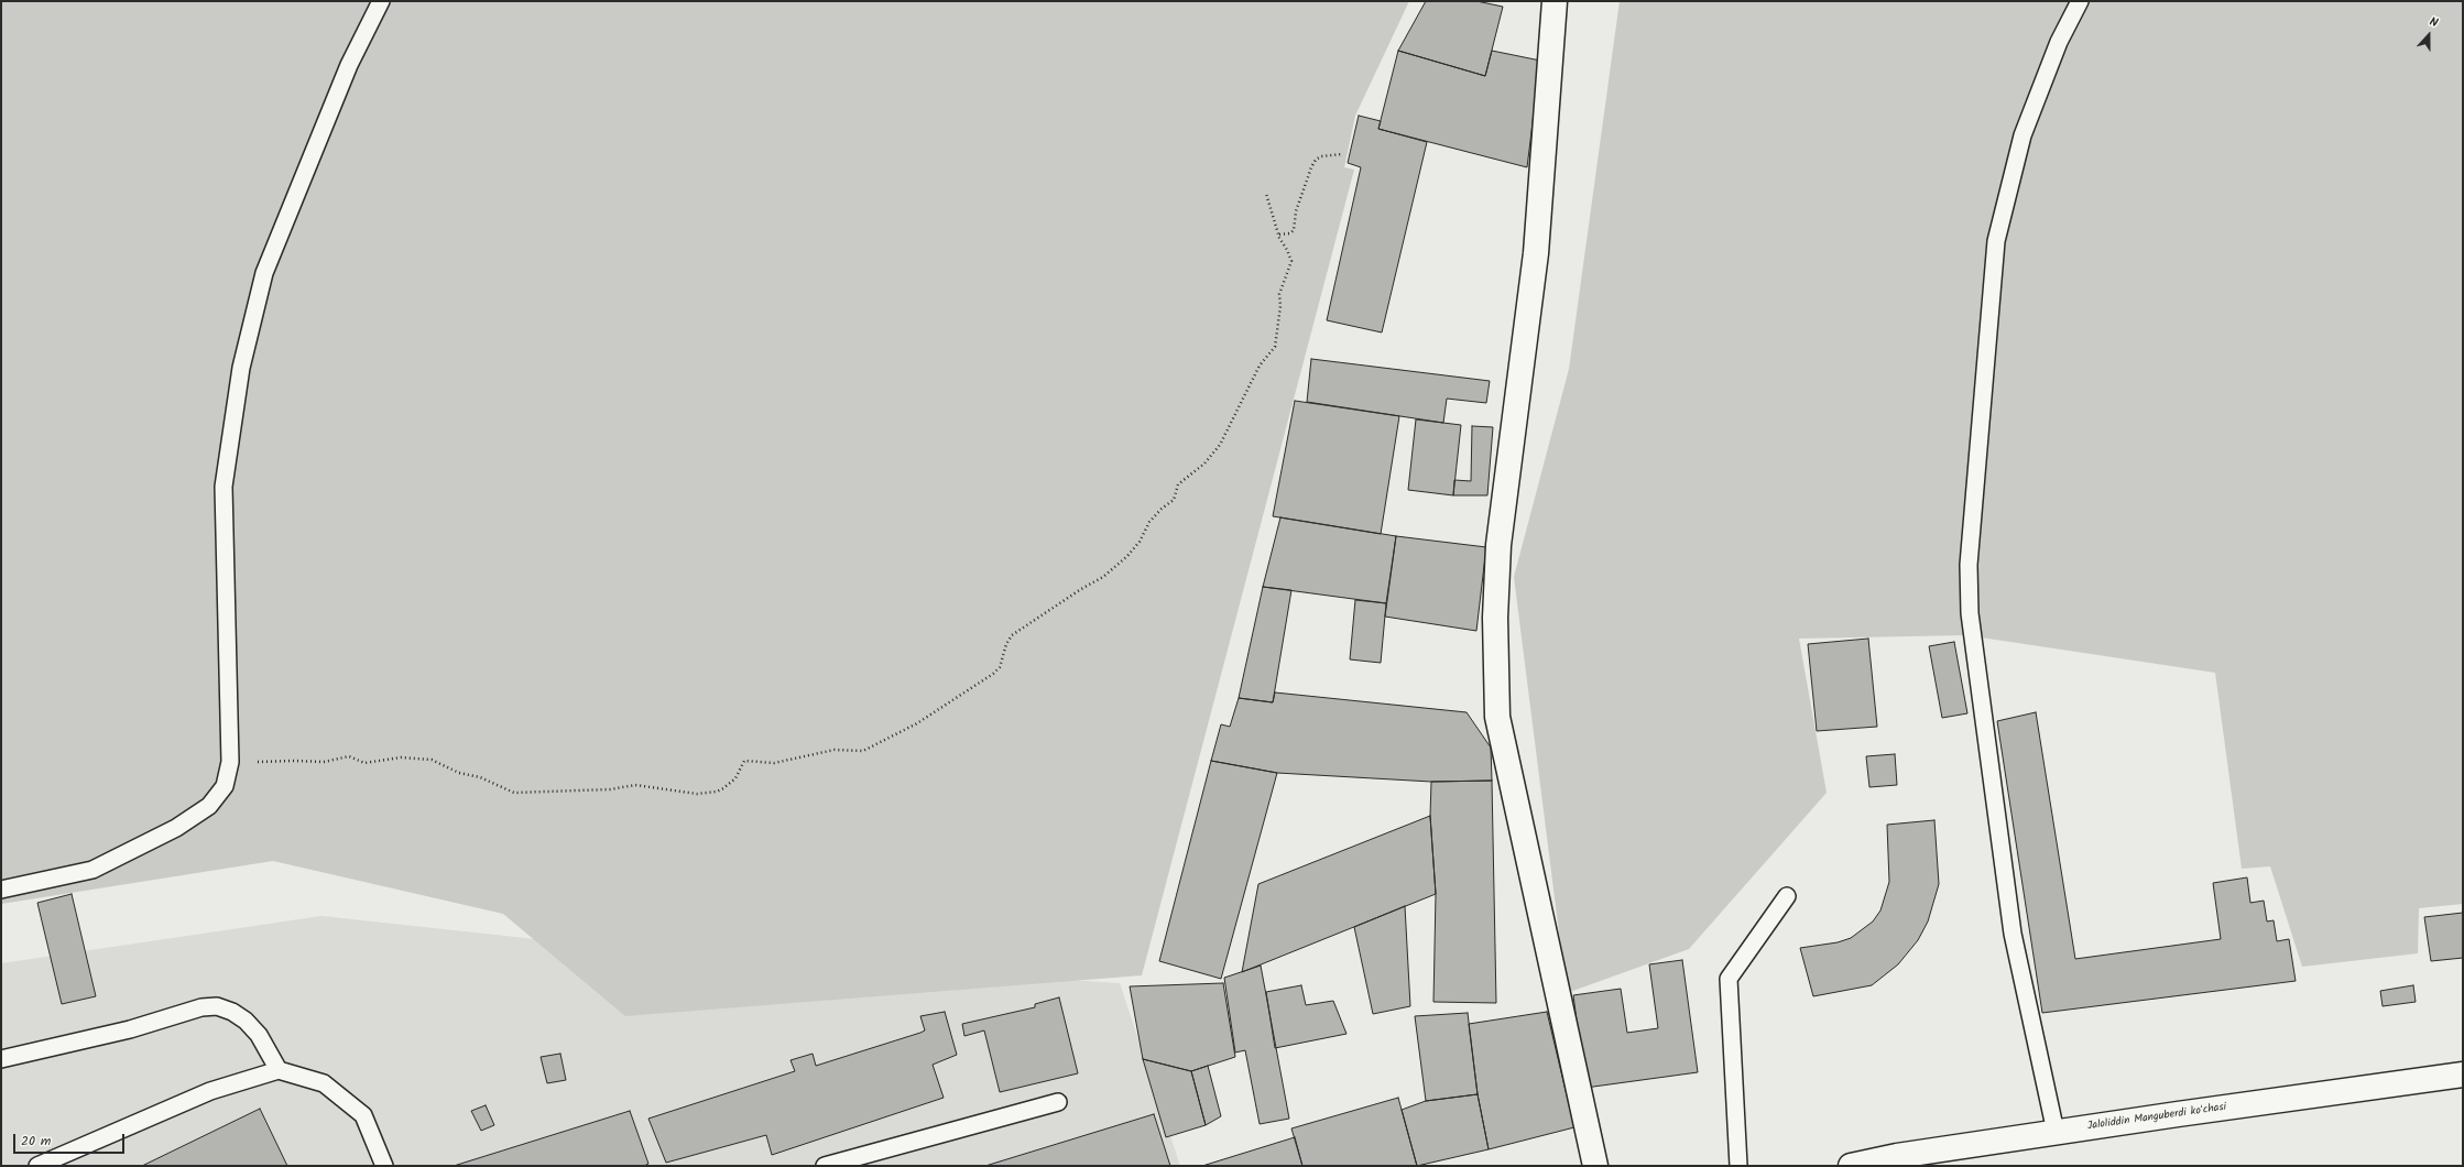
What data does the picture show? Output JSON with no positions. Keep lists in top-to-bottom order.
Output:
{
  "streets": {
    "street": ["Jaloliddin Manguberdi koʻchasi"]
  },
  "scale_bar": "20 m",
  "north": "top"
}
